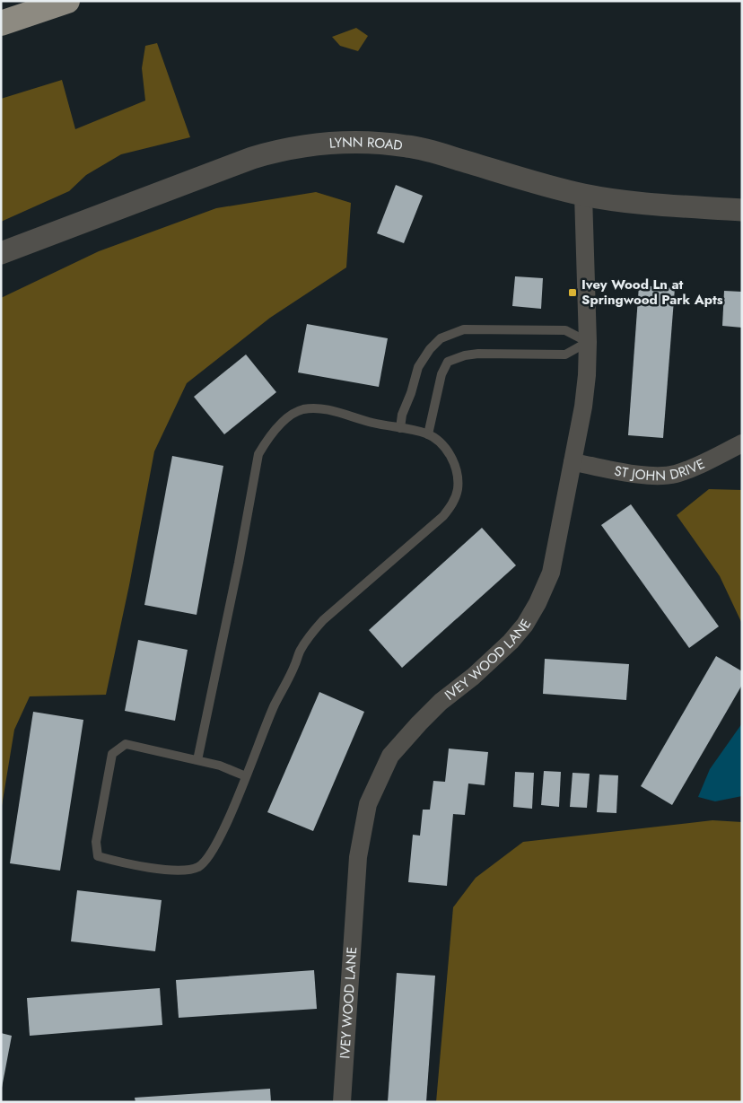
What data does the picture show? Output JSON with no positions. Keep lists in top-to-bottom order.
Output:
{
  "streets": {
    "street": ["LYNN ROAD", "ST JOHN DRIVE", "IVEY WOOD LANE"]
  },
  "crossings": [
    ["LYNN ROAD", "IVEY WOOD LANE"],
    ["ST JOHN DRIVE", "IVEY WOOD LANE"]
  ],
  "places": {
    "transit": ["Ivey Wood Ln at Springwood Park Apts"]
  }
}
